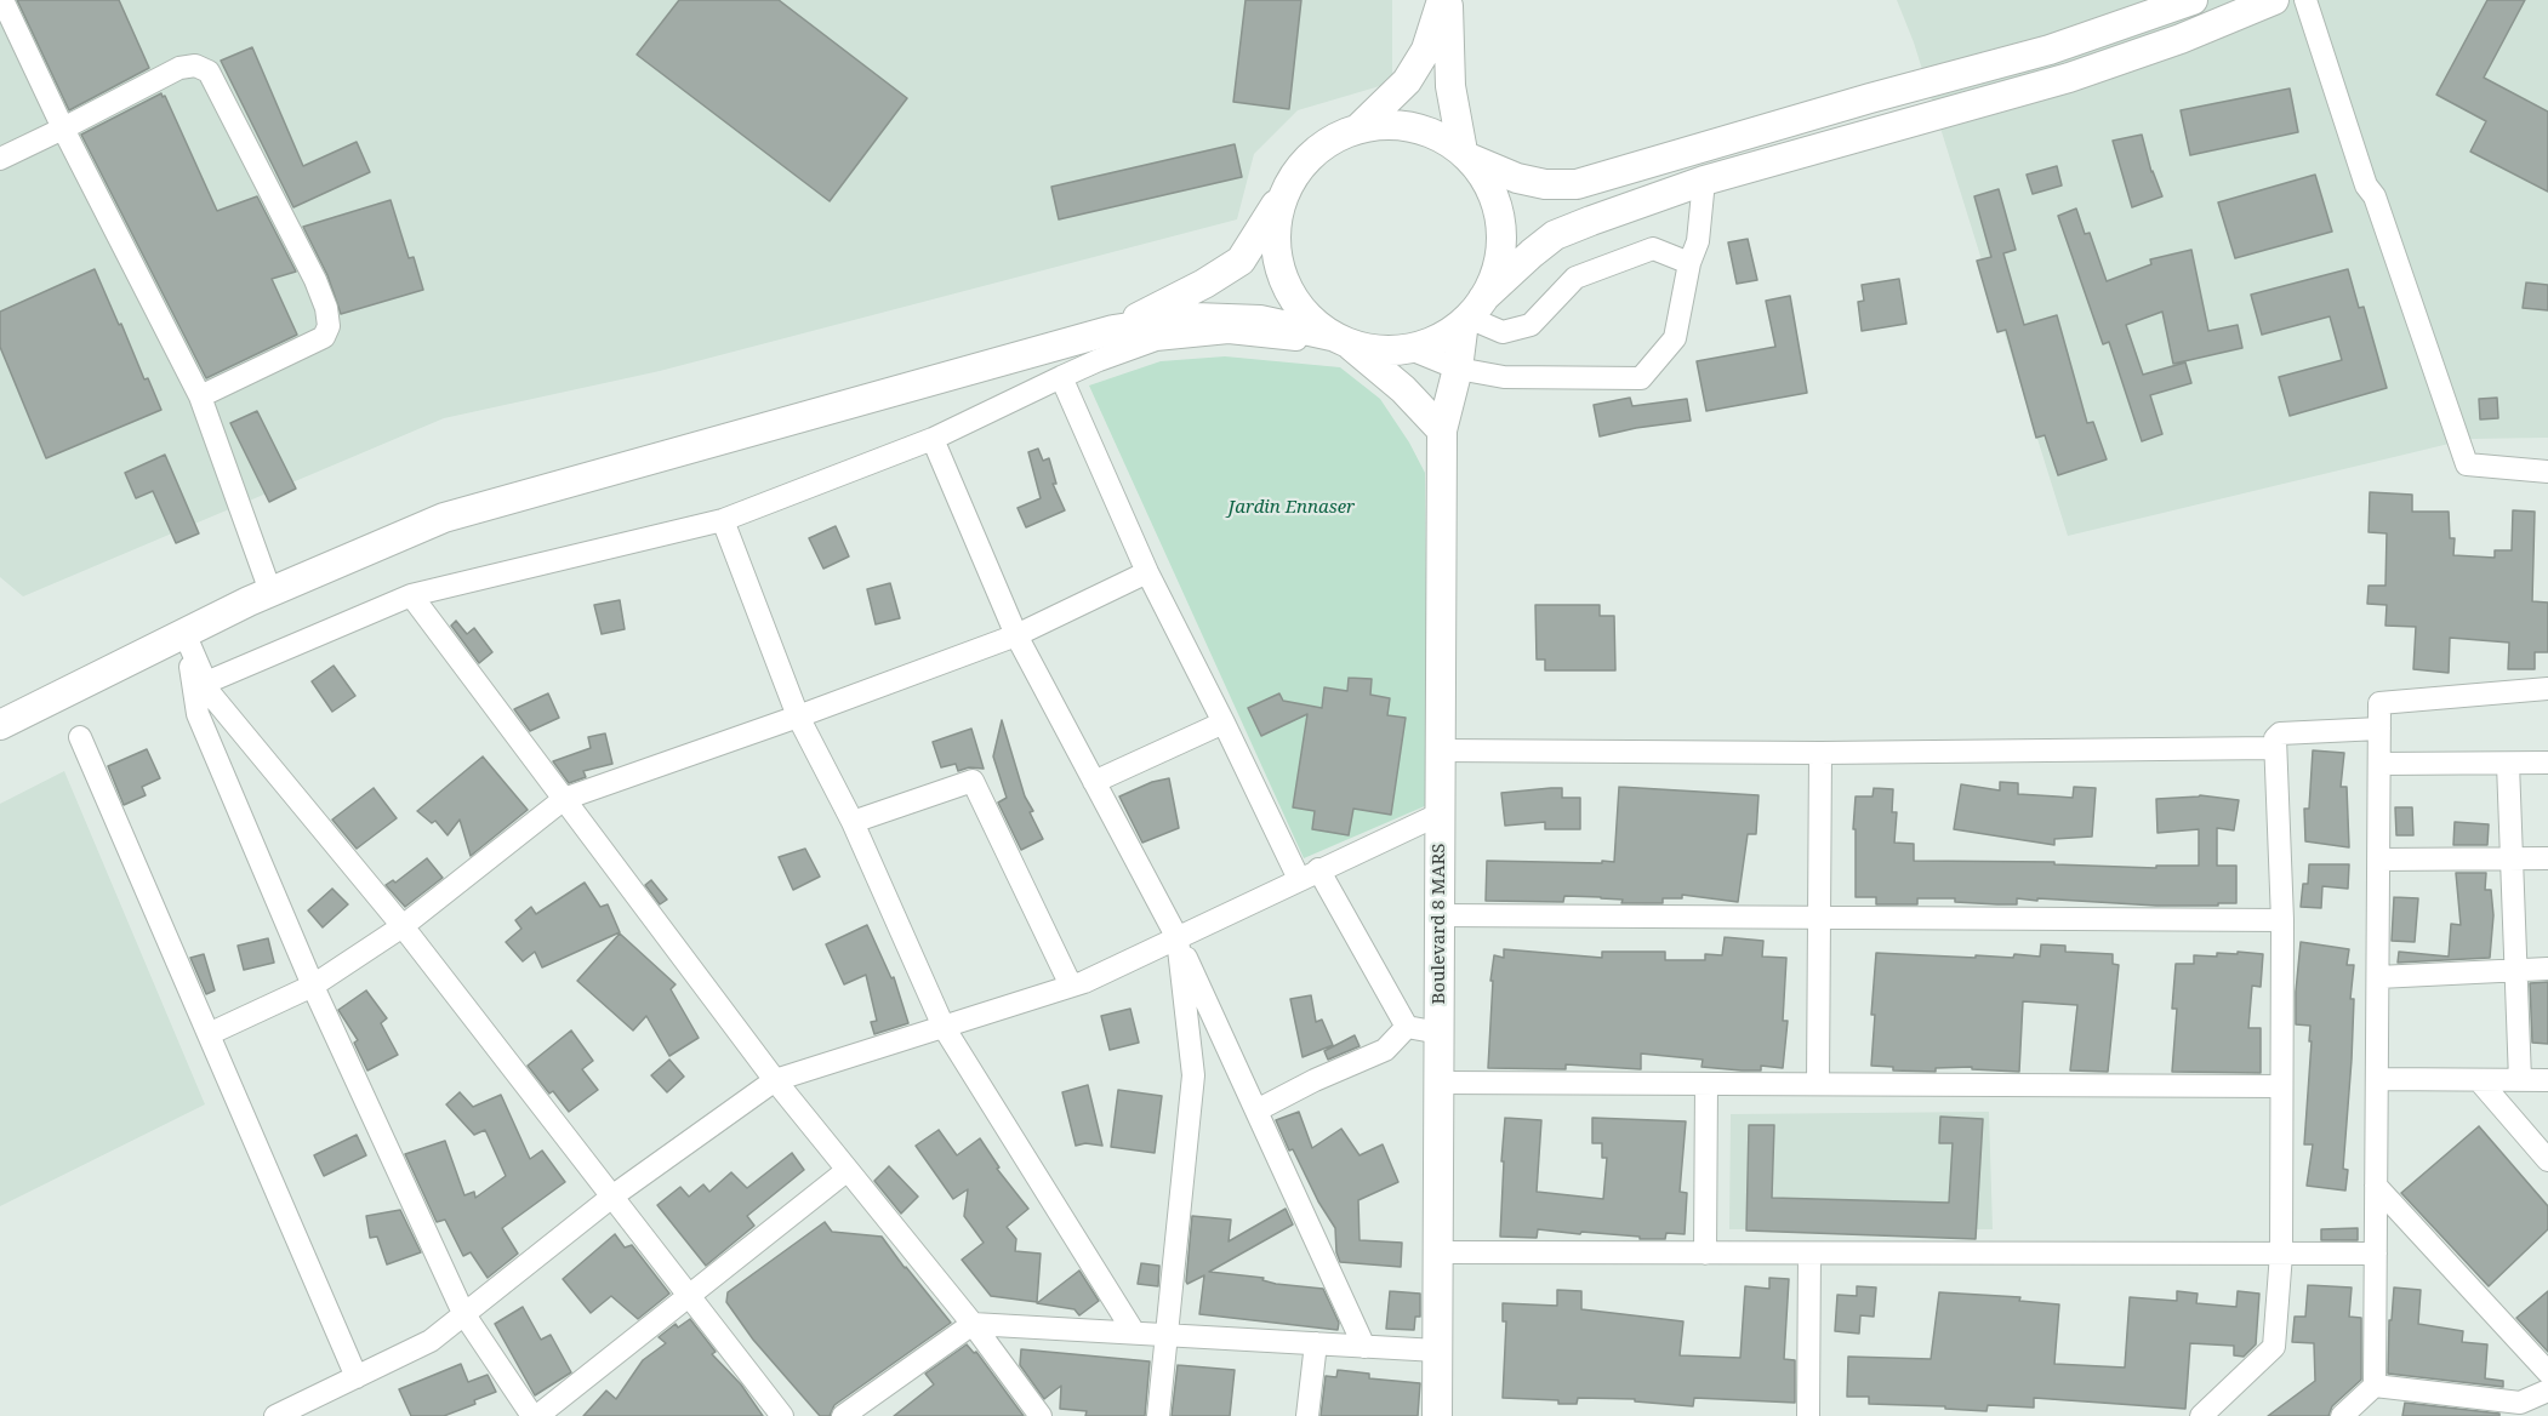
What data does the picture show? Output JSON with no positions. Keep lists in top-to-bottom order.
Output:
{
  "streets": {
    "main road": ["Boulevard 8 MARS"]
  },
  "parks": ["Jardin Ennaser"]
}
